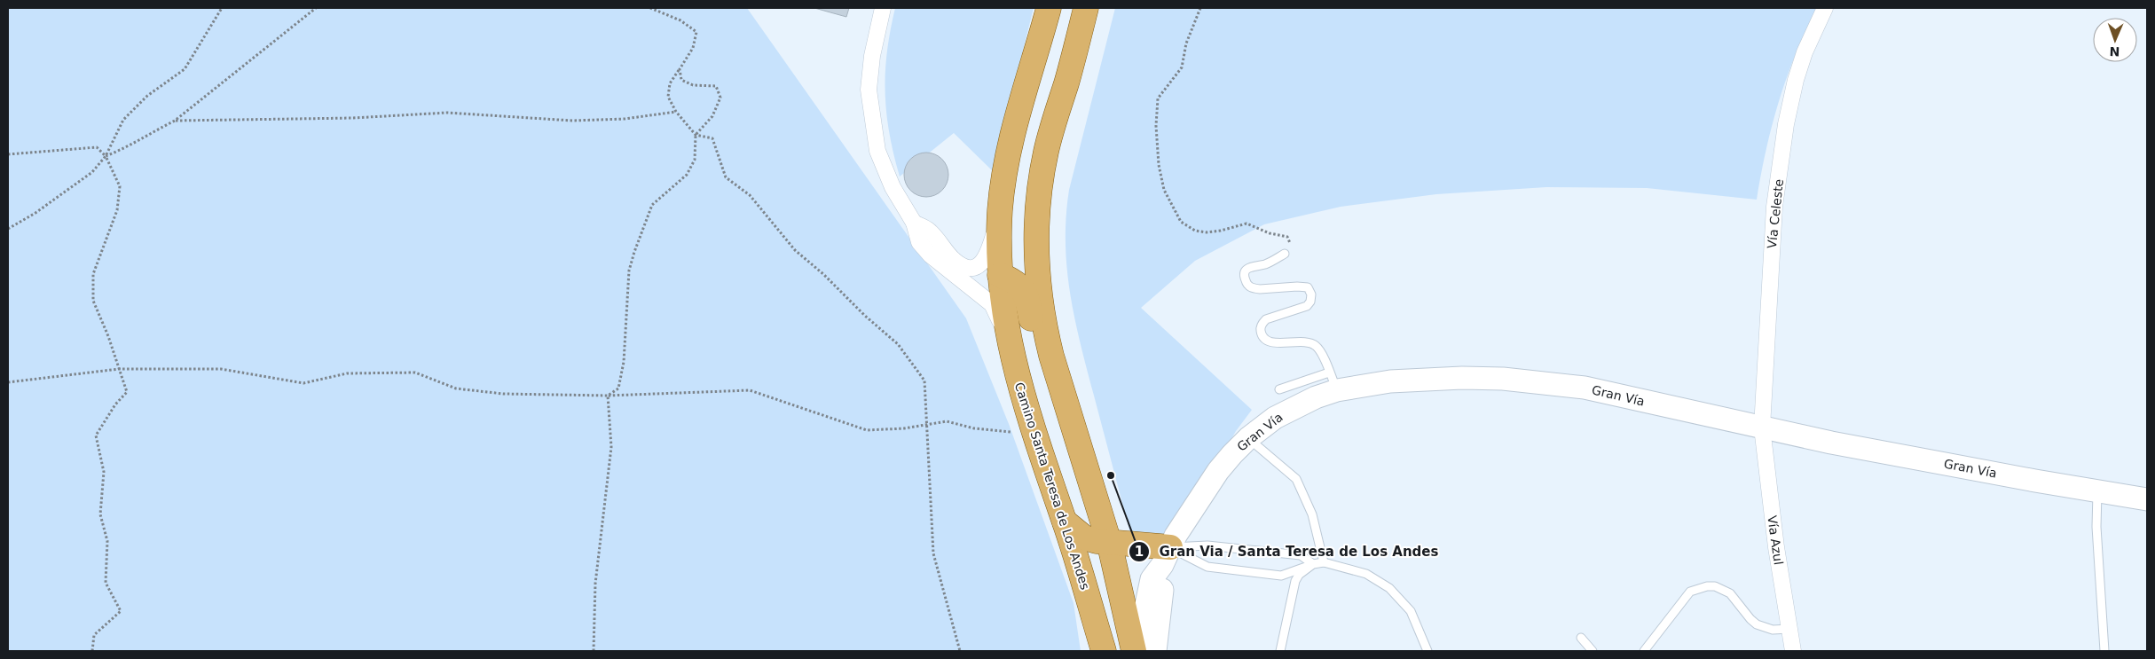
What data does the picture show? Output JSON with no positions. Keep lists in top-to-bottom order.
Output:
{
  "streets": {
    "main road": ["Gran Vía", "Camino Santa Teresa de Los Andes"],
    "street": ["Vía Celeste", "Vía Azul"]
  },
  "crossings": [
    ["Vía Celeste", "Gran Vía"],
    ["Vía Celeste", "Vía Azul"],
    ["Gran Vía", "Vía Azul"]
  ],
  "places": ["Gran Via / Santa Teresa de Los Andes"],
  "north": "bottom"
}
